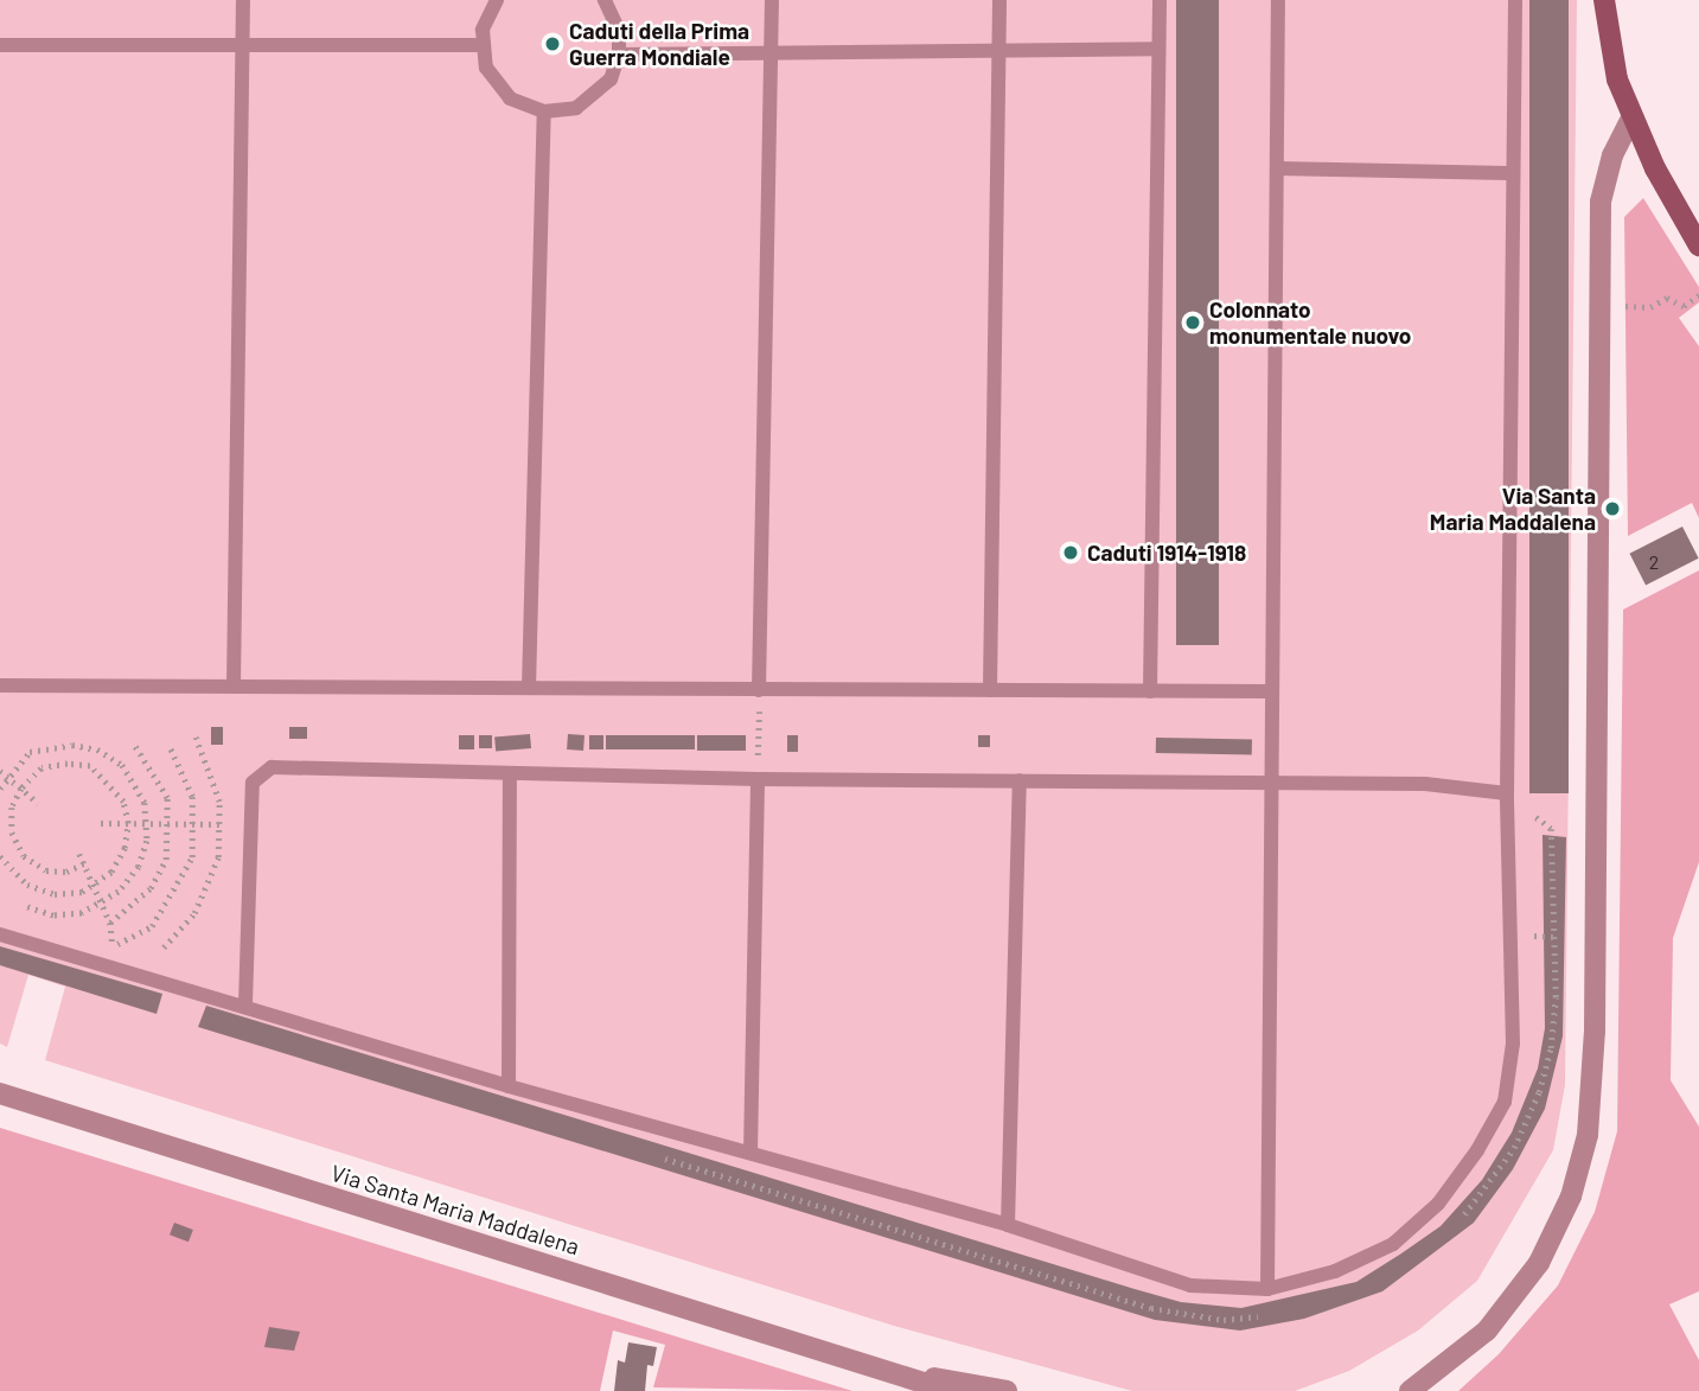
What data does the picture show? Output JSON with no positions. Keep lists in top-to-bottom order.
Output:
{
  "streets": {
    "street": ["Via Santa Maria Maddalena"]
  },
  "places": [
    "Caduti della Prima Guerra Mondiale",
    "Colonnato monumentale nuovo",
    "Via Santa Maria Maddalena",
    "Caduti 1914-1918"
  ],
  "house_numbers": ["2"]
}
